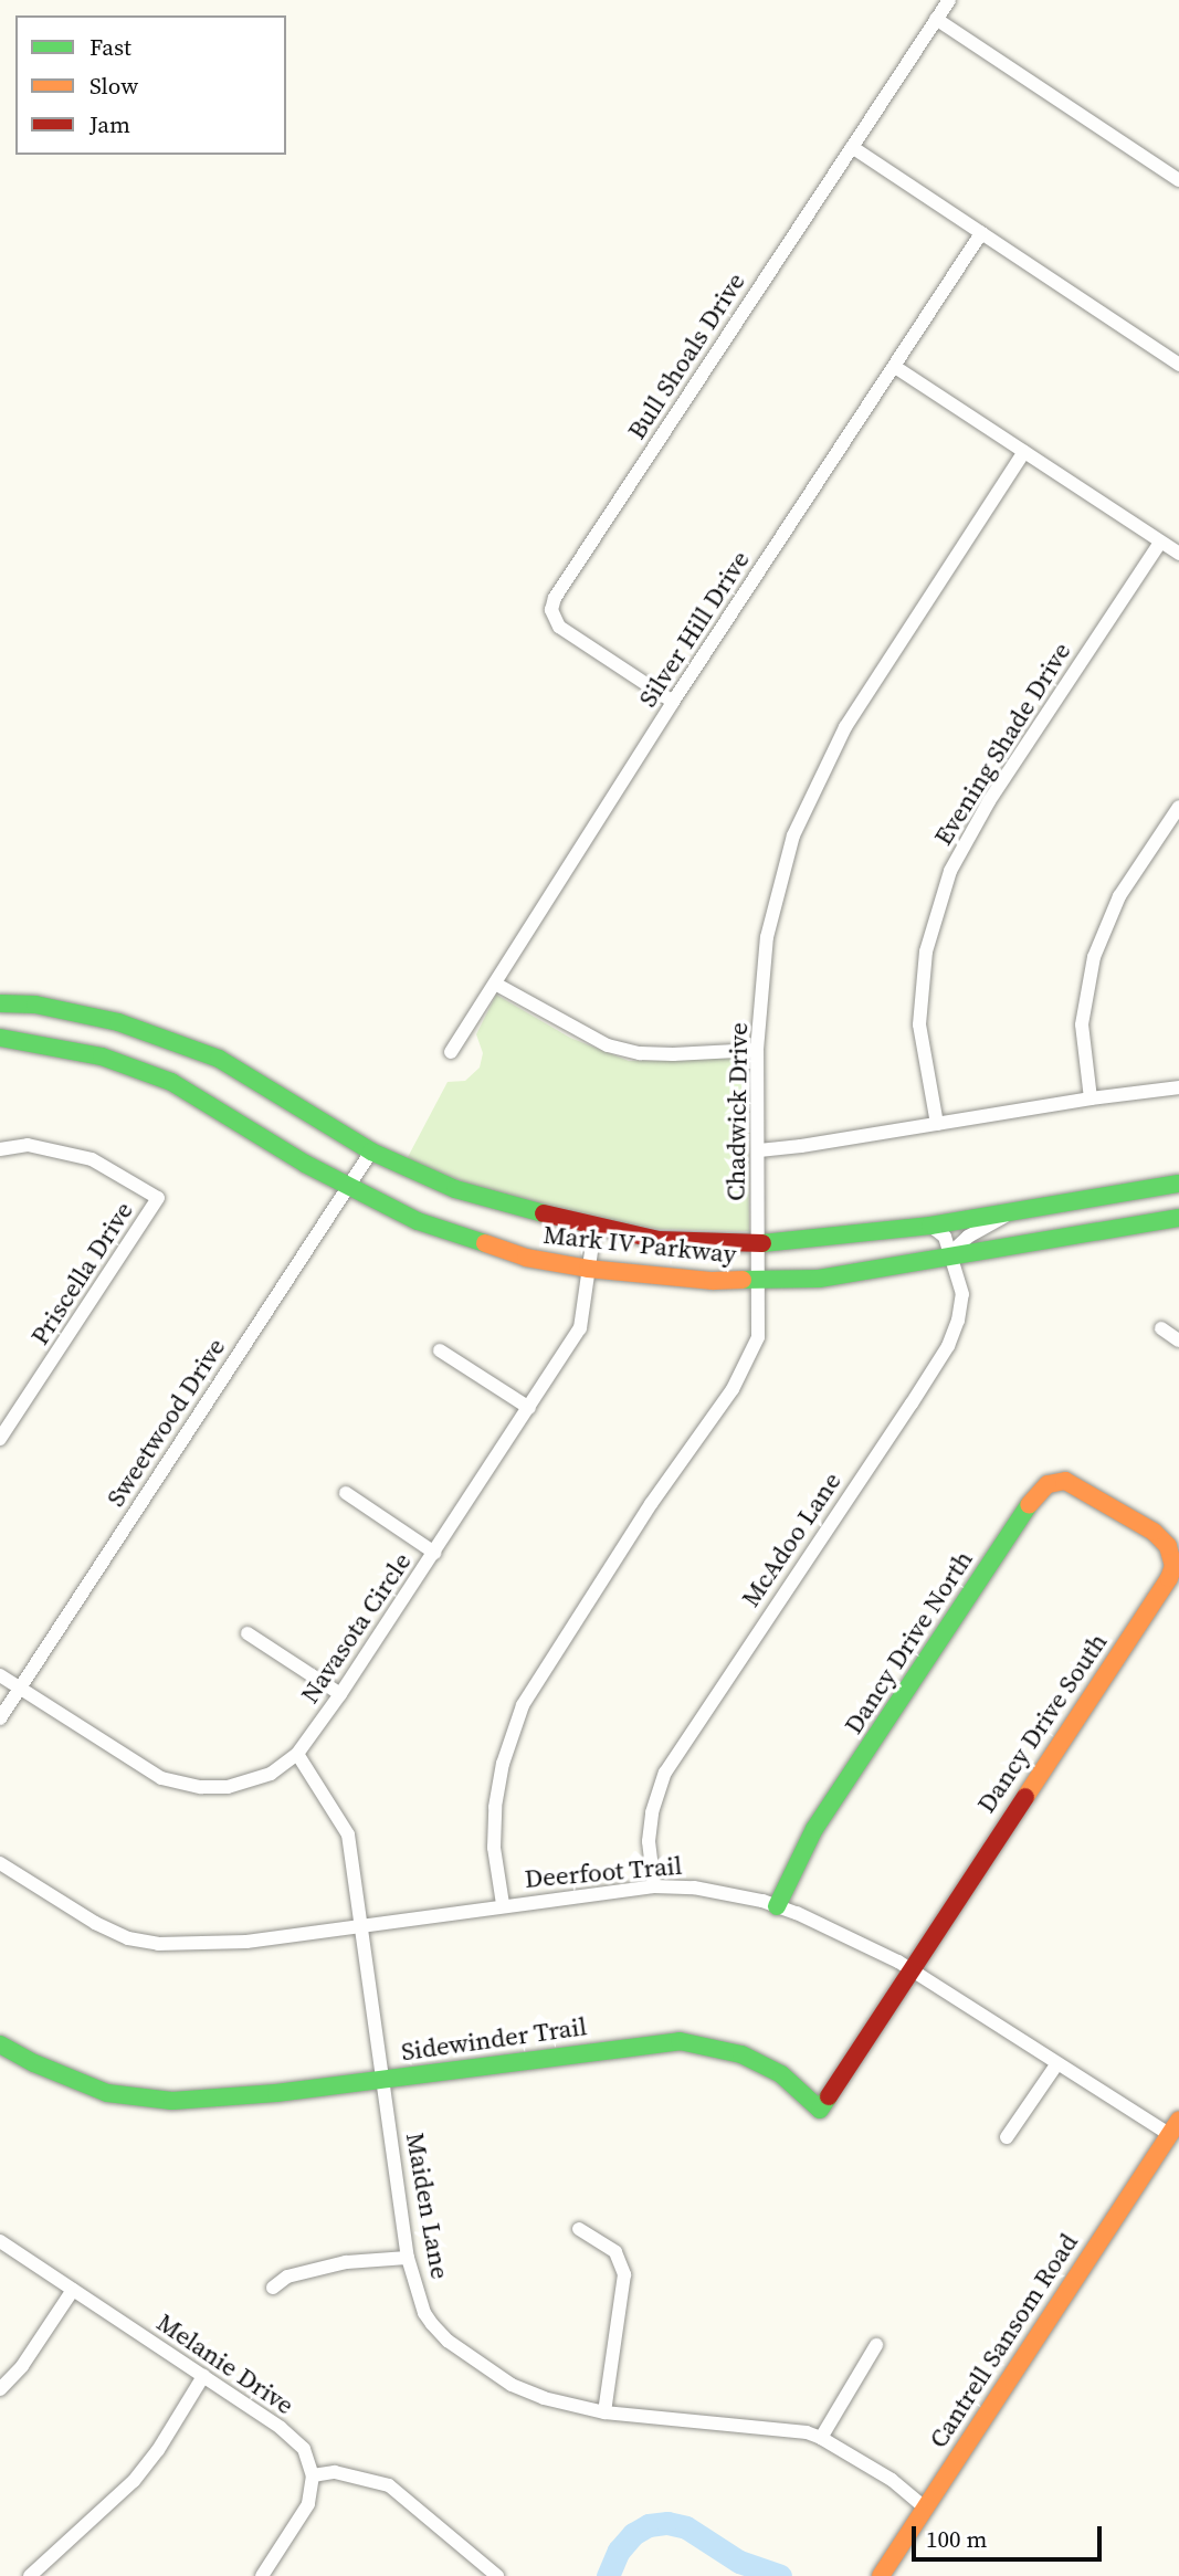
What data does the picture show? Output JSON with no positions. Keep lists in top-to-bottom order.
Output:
{
  "streets": {
    "main road": [
      "Mark IV Parkway",
      "Dancy Drive North",
      "Dancy Drive South",
      "Sidewinder Trail",
      "Cantrell Sansom Road"
    ],
    "street": [
      "Bull Shoals Drive",
      "Silver Hill Drive",
      "Evening Shade Drive",
      "Chadwick Drive",
      "Priscella Drive",
      "Sweetwood Drive",
      "McAdoo Lane",
      "Navasota Circle",
      "Deerfoot Trail",
      "Maiden Lane",
      "Melanie Drive"
    ]
  },
  "crossings": [
    ["Bull Shoals Drive", "Silver Hill Drive"],
    ["Chadwick Drive", "Mark IV Parkway"],
    ["Chadwick Drive", "Deerfoot Trail"],
    ["Mark IV Parkway", "Sweetwood Drive"],
    ["Mark IV Parkway", "McAdoo Lane"],
    ["Mark IV Parkway", "Navasota Circle"],
    ["Sweetwood Drive", "Navasota Circle"],
    ["McAdoo Lane", "Deerfoot Trail"],
    ["Navasota Circle", "Maiden Lane"],
    ["Dancy Drive North", "Dancy Drive South"],
    ["Dancy Drive North", "Deerfoot Trail"],
    ["Dancy Drive South", "Deerfoot Trail"],
    ["Dancy Drive South", "Sidewinder Trail"],
    ["Deerfoot Trail", "Sidewinder Trail"],
    ["Deerfoot Trail", "Maiden Lane"],
    ["Deerfoot Trail", "Cantrell Sansom Road"],
    ["Sidewinder Trail", "Maiden Lane"],
    ["Maiden Lane", "Cantrell Sansom Road"]
  ],
  "legend": ["Fast", "Slow", "Jam"],
  "scale_bar": "100 m"
}
